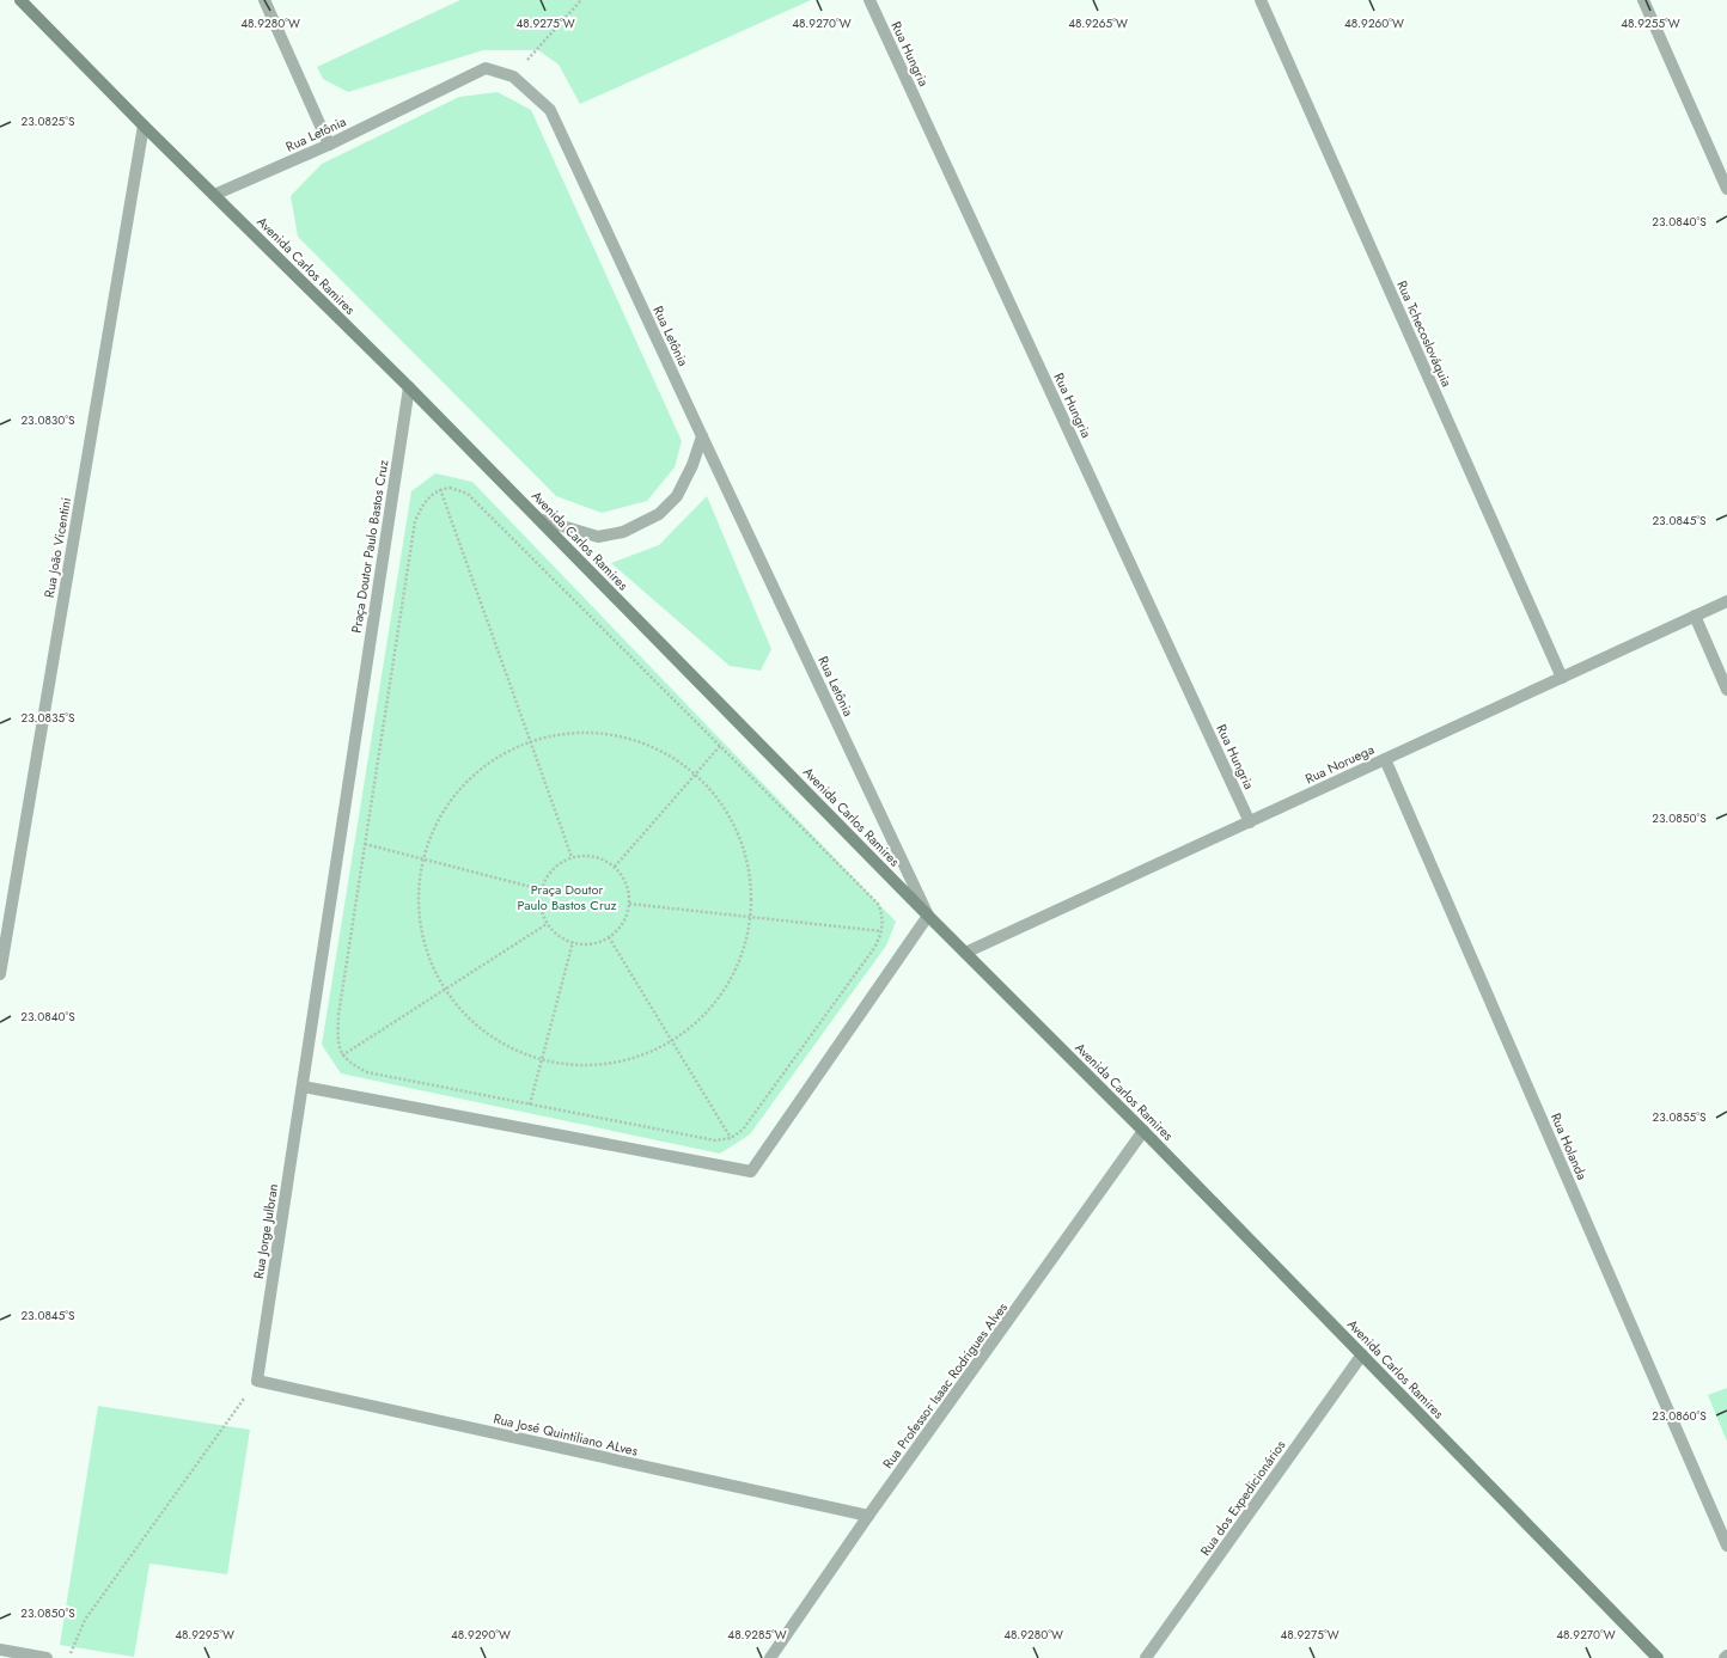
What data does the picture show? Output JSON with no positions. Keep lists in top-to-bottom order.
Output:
{
  "streets": {
    "main road": ["Avenida Carlos Ramires"],
    "street": [
      "Rua Hungria",
      "Rua Letônia",
      "Rua Tchecoslováquia",
      "Praça Doutor Paulo Bastos Cruz",
      "Rua João Vicentini",
      "Rua Noruega",
      "Rua Holanda",
      "Rua Jorge Julbran",
      "Rua Professor Isaac Rodrigues Alves",
      "Rua José Quintiliano ALves",
      "Rua dos Expedicionários"
    ]
  },
  "crossings": [
    ["Rua Hungria", "Rua Noruega"],
    ["Rua Letônia", "Avenida Carlos Ramires"],
    ["Avenida Carlos Ramires", "Praça Doutor Paulo Bastos Cruz"],
    ["Avenida Carlos Ramires", "Rua João Vicentini"],
    ["Avenida Carlos Ramires", "Rua Noruega"],
    ["Avenida Carlos Ramires", "Rua Professor Isaac Rodrigues Alves"],
    ["Avenida Carlos Ramires", "Rua dos Expedicionários"],
    ["Rua Tchecoslováquia", "Rua Noruega"],
    ["Praça Doutor Paulo Bastos Cruz", "Rua Jorge Julbran"],
    ["Rua Noruega", "Rua Holanda"],
    ["Rua Jorge Julbran", "Rua José Quintiliano ALves"],
    ["Rua Professor Isaac Rodrigues Alves", "Rua José Quintiliano ALves"]
  ],
  "parks": ["Praça Doutor Paulo Bastos Cruz"],
  "coordinates": [
    "48.9280°W",
    "48.9275°W",
    "48.9270°W",
    "48.9265°W",
    "48.9260°W",
    "48.9255°W",
    "23.0825°S",
    "23.0840°S",
    "23.0830°S",
    "23.0845°S",
    "23.0835°S",
    "23.0850°S",
    "23.0855°S",
    "23.0860°S",
    "48.9295°W",
    "48.9290°W",
    "48.9285°W"
  ]
}
